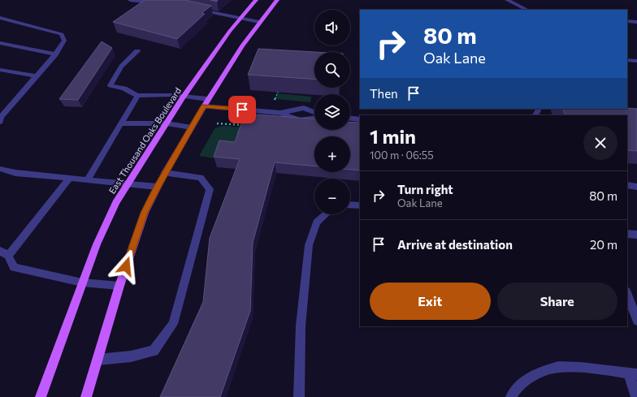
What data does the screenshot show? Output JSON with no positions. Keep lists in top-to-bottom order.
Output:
{
  "streets": {
    "main road": ["East Thousand Oaks Boulevard"]
  },
  "page": {
    "map_buttons": ["+", "−"],
    "turn": ["80 m", "Oak Lane"],
    "then": "Then",
    "heading": ["1 min", "100 m · 06:55"],
    "list": [
      {
        "name": "Turn right",
        "note": "Oak Lane",
        "value": "80 m"
      },
      {
        "name": "Arrive at destination",
        "value": "20 m"
      }
    ],
    "buttons": ["Exit", "Share"]
  }
}
